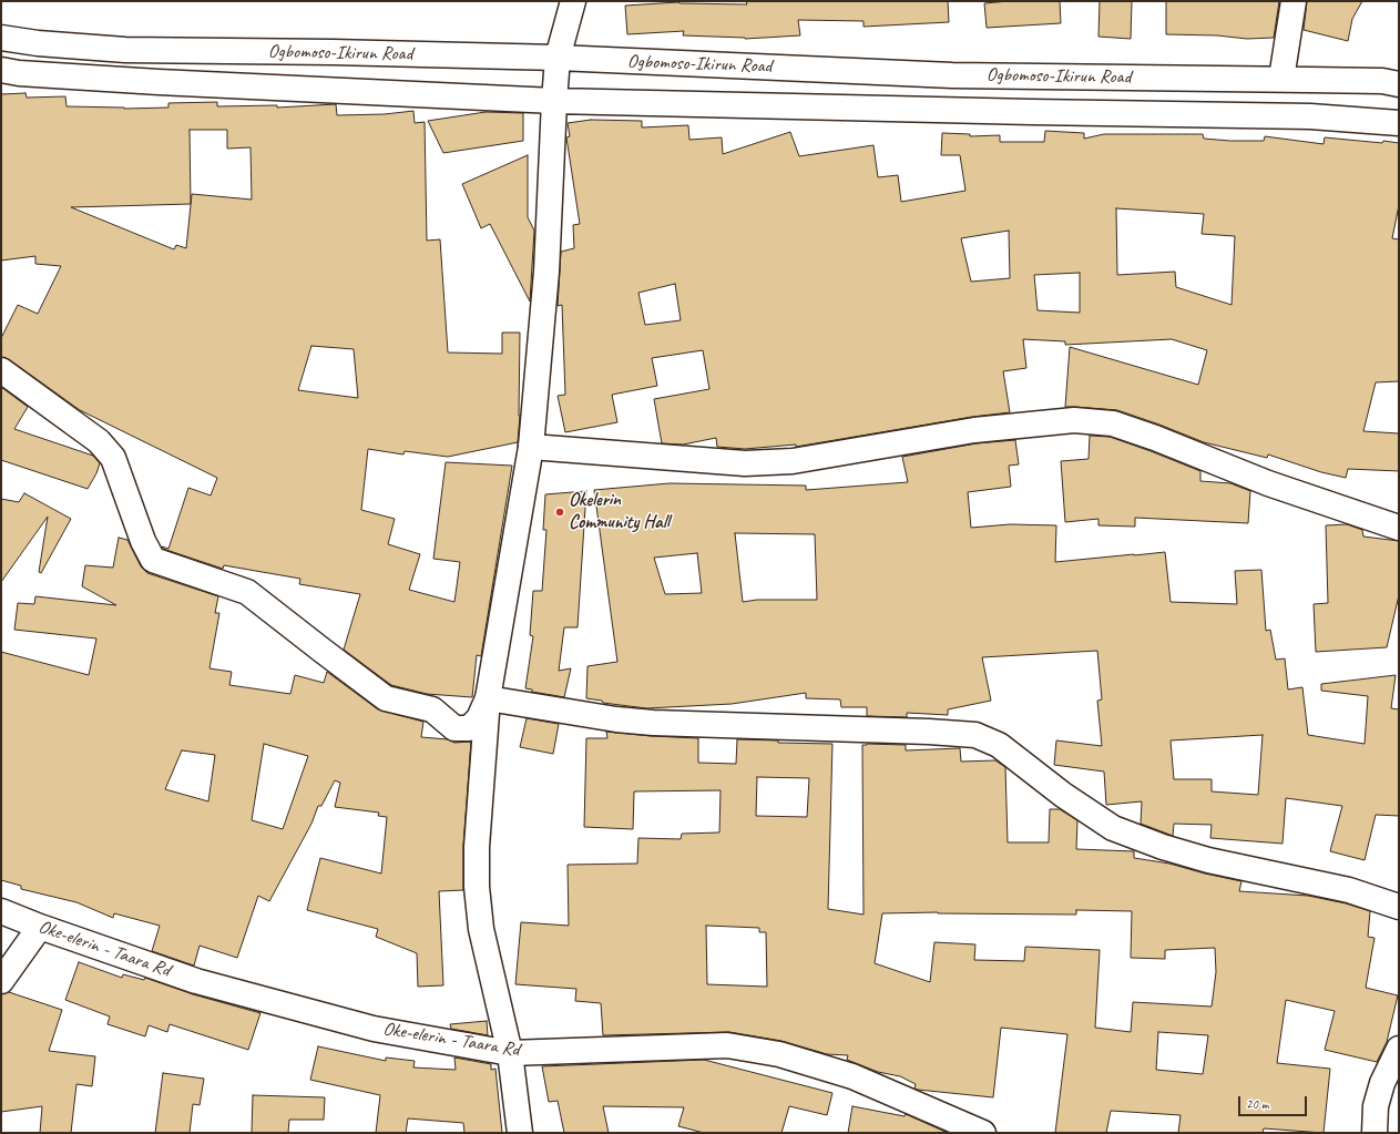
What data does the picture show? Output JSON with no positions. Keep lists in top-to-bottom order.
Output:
{
  "streets": {
    "street": ["Ogbomoso-Ikirun Road", "Oke-elerin - Taara Rd"]
  },
  "places": ["Okelerin Community Hall"],
  "scale_bar": "20 m"
}
